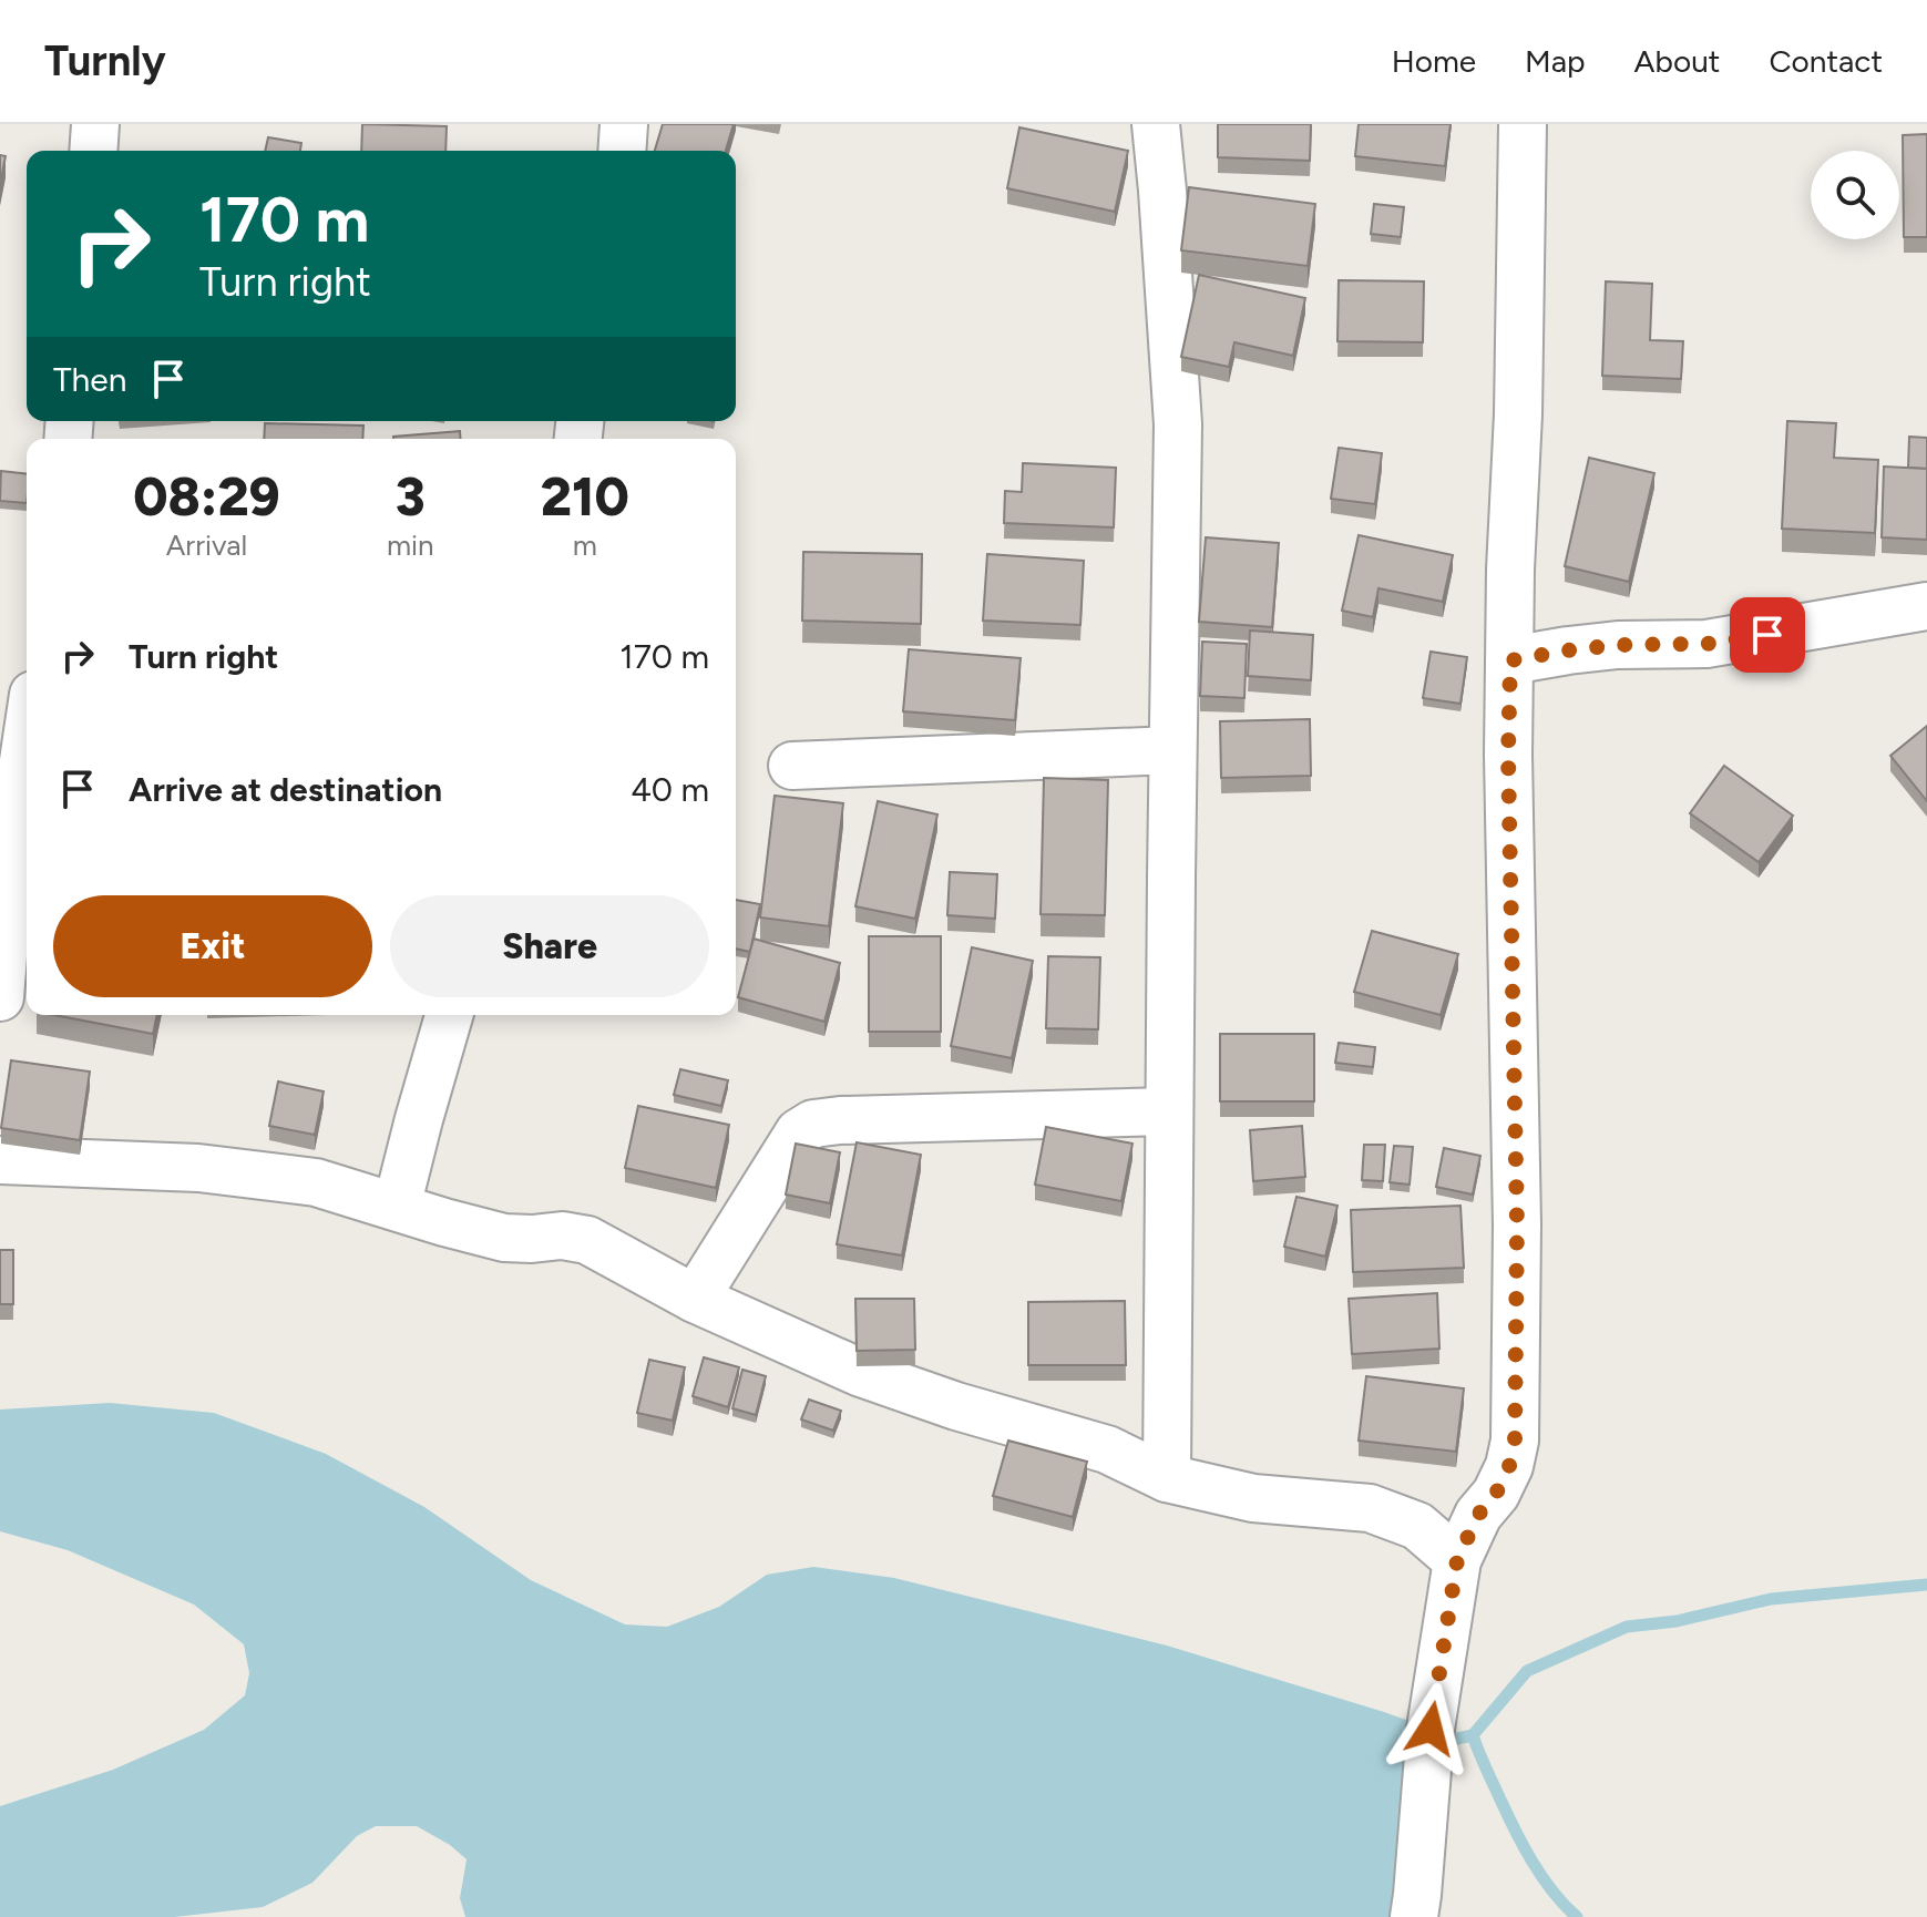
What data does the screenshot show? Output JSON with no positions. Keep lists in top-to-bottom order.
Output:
{
  "page": {
    "header": "Turnly",
    "nav": [
      "Home",
      "Map",
      "About",
      "Contact"
    ],
    "turn": ["170 m", "Turn right"],
    "then": "Then",
    "eta": [
      "08:29",
      "Arrival",
      "3",
      "min",
      "210",
      "m"
    ],
    "list": [
      {
        "name": "Turn right",
        "value": "170 m"
      },
      {
        "name": "Arrive at destination",
        "value": "40 m"
      }
    ],
    "buttons": ["Exit", "Share"]
  }
}
